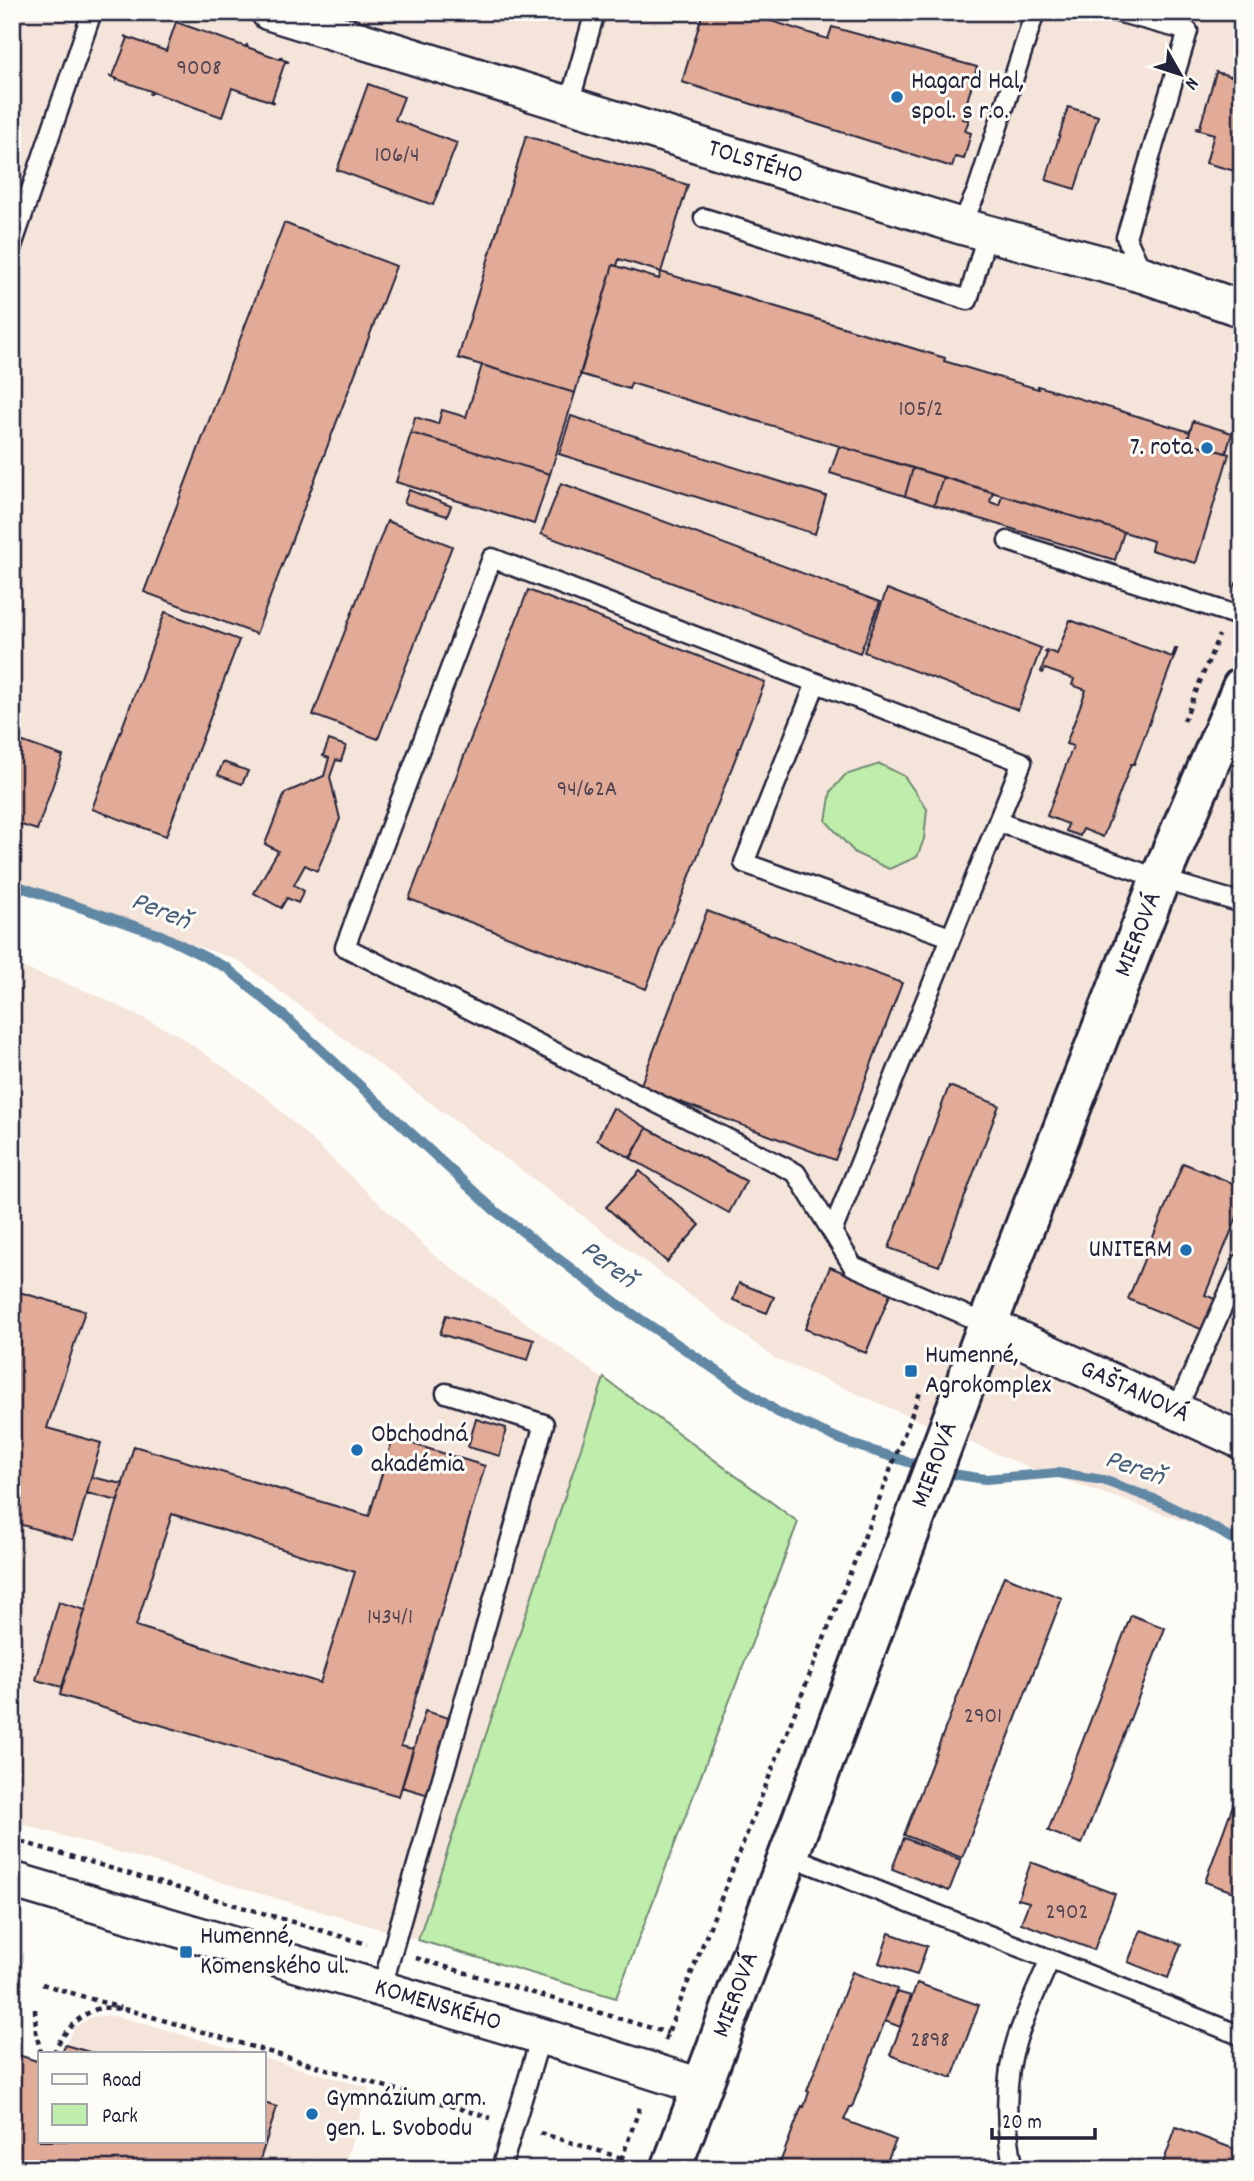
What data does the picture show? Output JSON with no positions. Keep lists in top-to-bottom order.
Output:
{
  "streets": {
    "main road": ["MIEROVÁ"],
    "street": ["TOLSTÉHO", "GAŠTANOVÁ", "KOMENSKÉHO"]
  },
  "crossings": [
    ["MIEROVÁ", "GAŠTANOVÁ"],
    ["MIEROVÁ", "KOMENSKÉHO"]
  ],
  "water": ["Pereň"],
  "places": {
    "other": [
      "Hagard Hal, spol. s r.o.",
      "7. rota",
      "UNITERM",
      "Obchodná akadémia",
      "Gymnázium arm. gen. L. Svobodu"
    ],
    "transit": ["Humenné, Agrokomplex", "Humenné, Komenského ul."]
  },
  "house_numbers": [
    "9008",
    "106/4",
    "105/2",
    "94/62A",
    "1434/1",
    "2901",
    "2902",
    "2898"
  ],
  "legend": ["Road", "Park"],
  "scale_bar": "20 m",
  "north": "bottom right"
}
